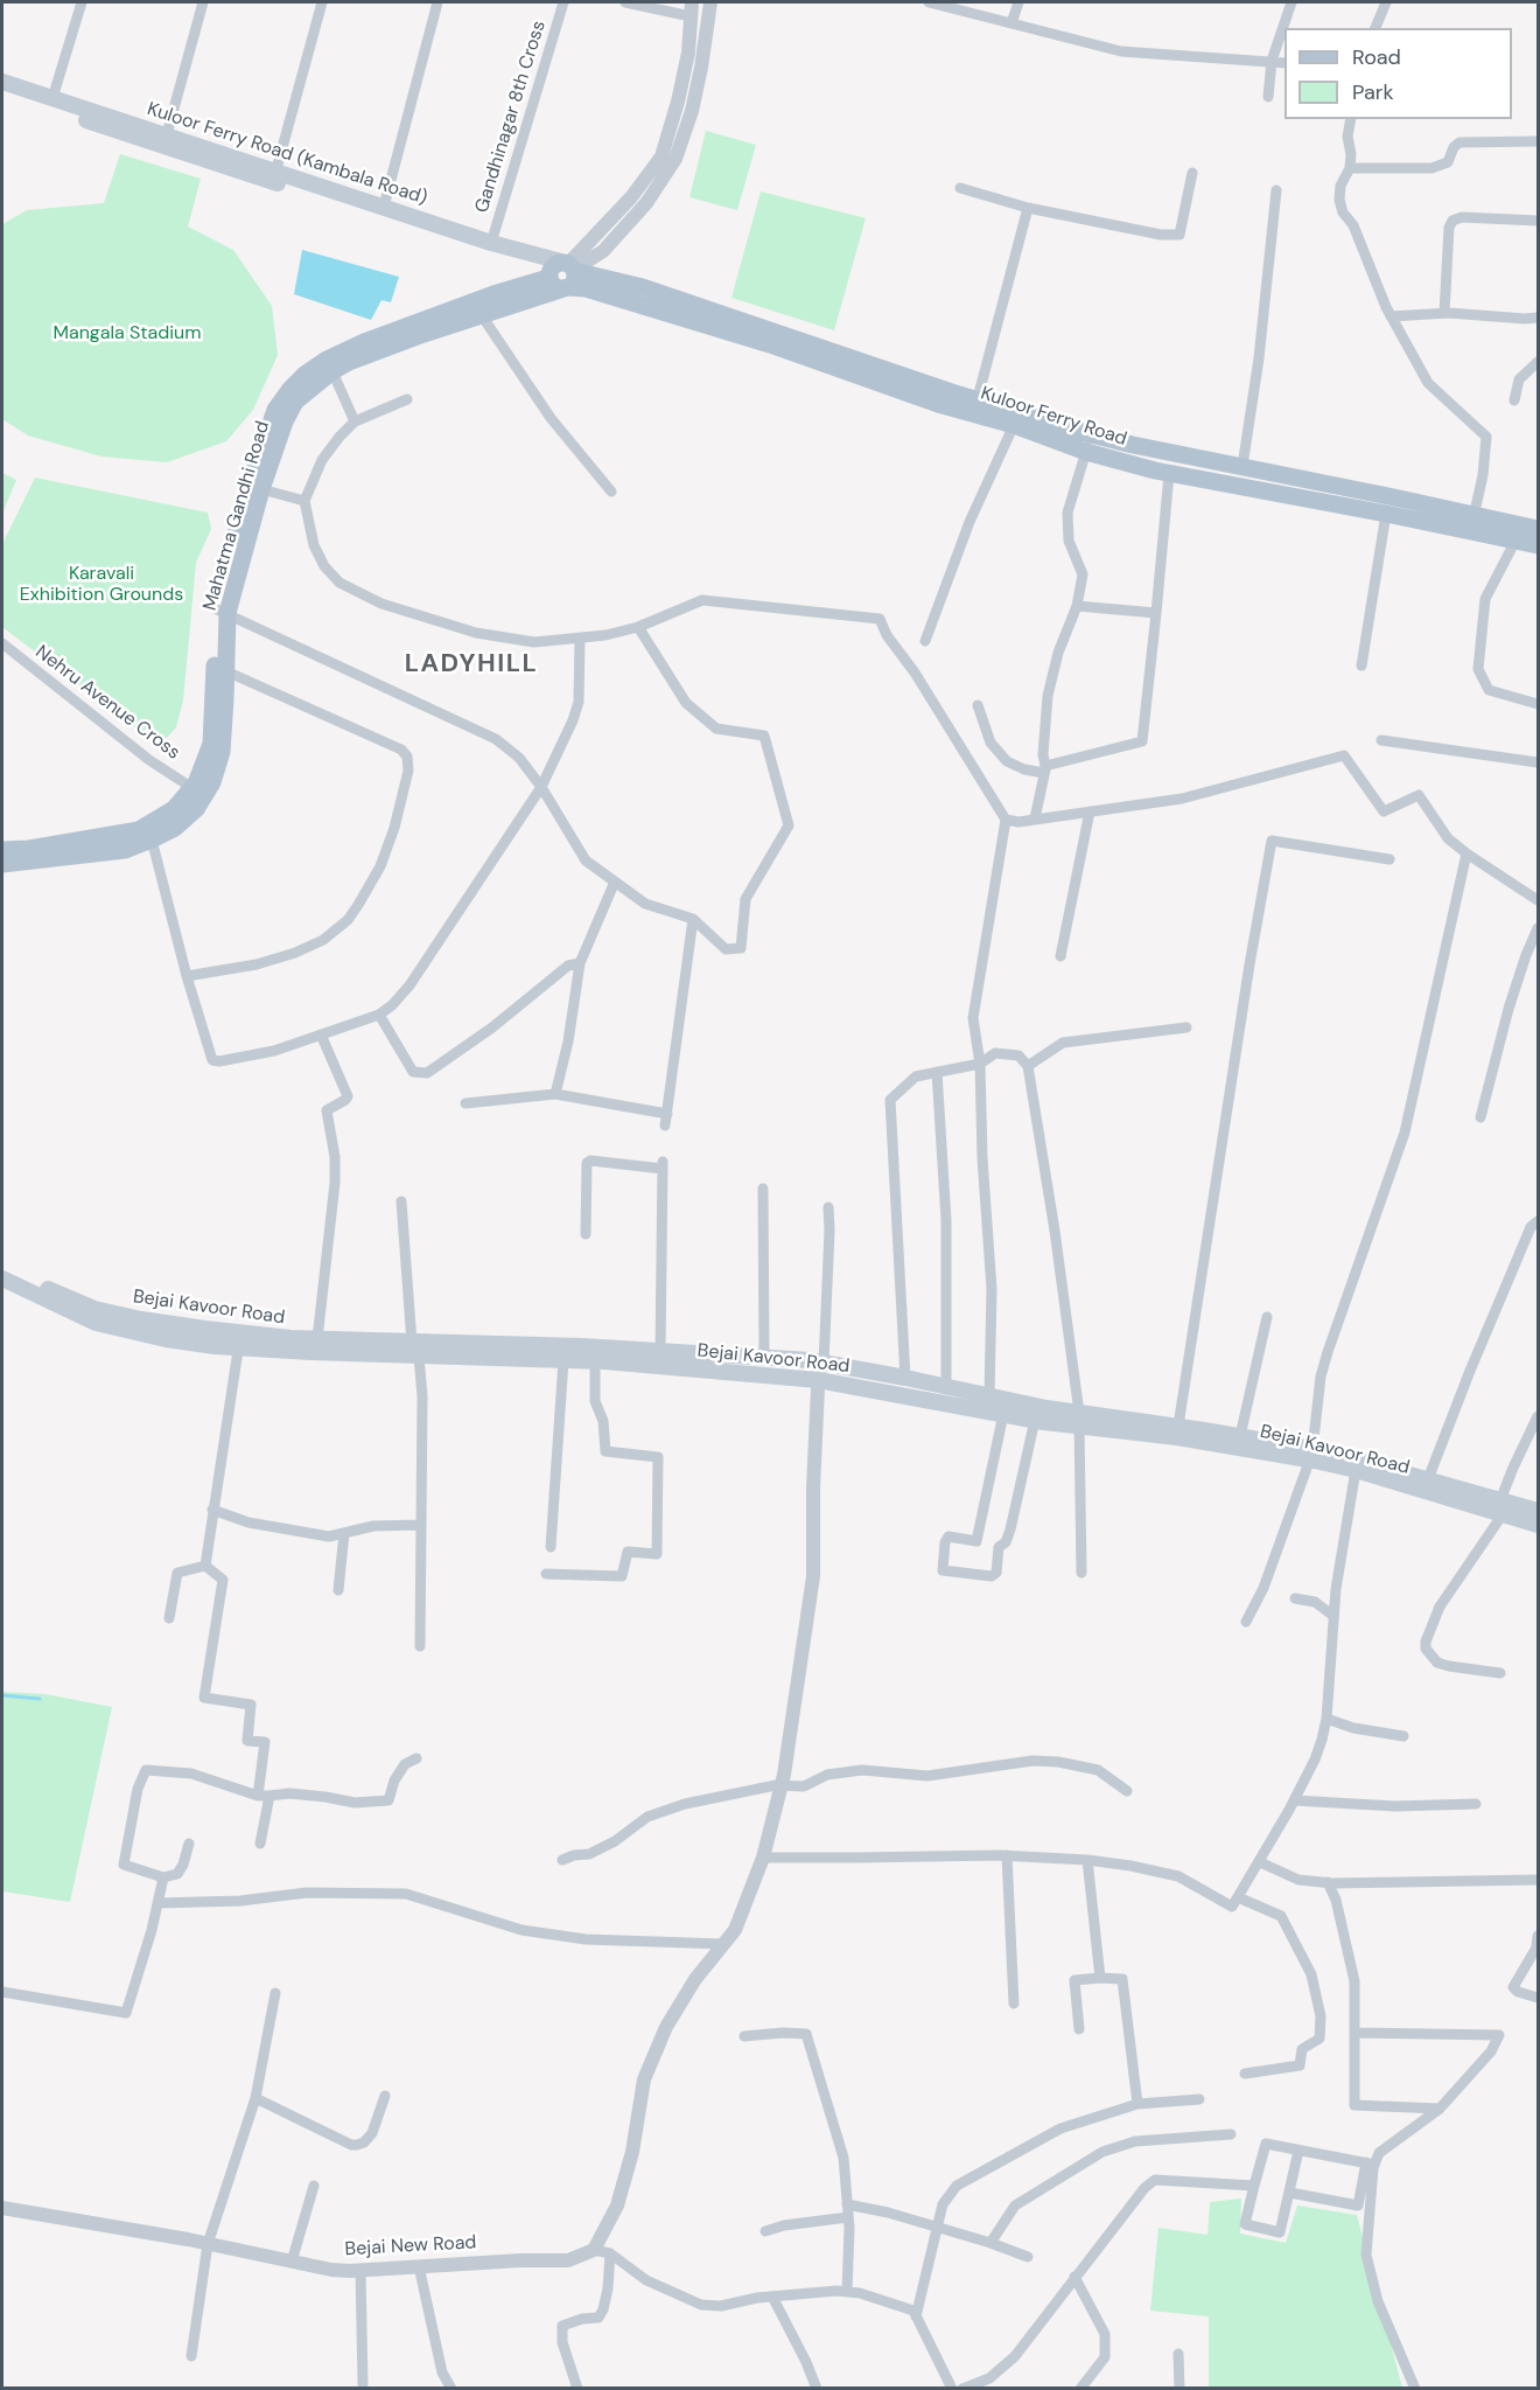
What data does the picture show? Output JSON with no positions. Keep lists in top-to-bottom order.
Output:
{
  "streets": {
    "main road": [
      "Kuloor Ferry Road (Kambala Road)",
      "Kuloor Ferry Road",
      "Mahatma Gandhi Road",
      "Bejai Kavoor Road"
    ],
    "street": ["Gandhinagar 8th Cross", "Nehru Avenue Cross", "Bejai New Road"]
  },
  "crossings": [
    ["Gandhinagar 8th Cross", "Kuloor Ferry Road (Kambala Road)"],
    ["Kuloor Ferry Road (Kambala Road)", "Kuloor Ferry Road"],
    ["Kuloor Ferry Road (Kambala Road)", "Mahatma Gandhi Road"],
    ["Kuloor Ferry Road", "Mahatma Gandhi Road"],
    ["Mahatma Gandhi Road", "Nehru Avenue Cross"]
  ],
  "districts": ["LADYHILL"],
  "parks": ["Mangala Stadium", "Karavali Exhibition Grounds"],
  "legend": ["Road", "Park"]
}
